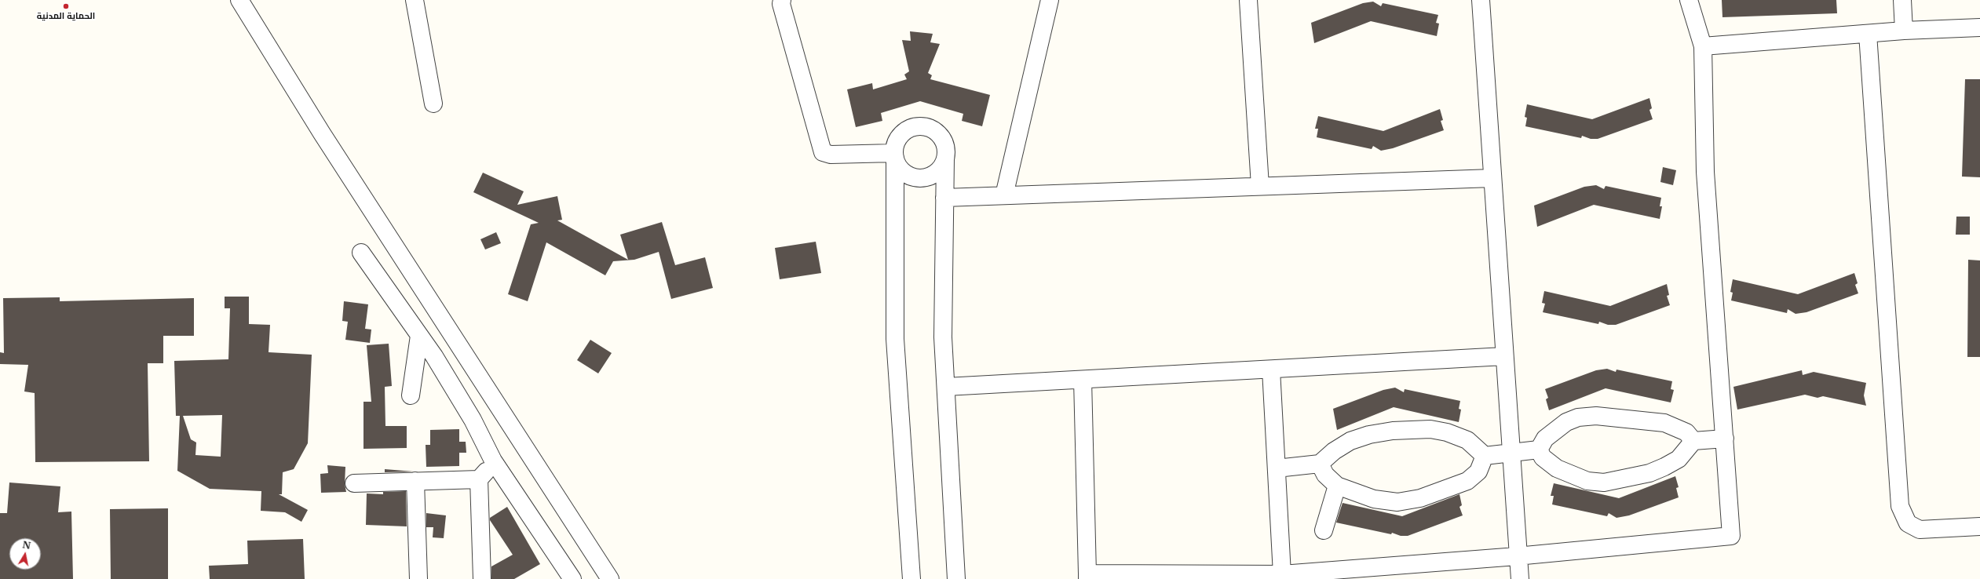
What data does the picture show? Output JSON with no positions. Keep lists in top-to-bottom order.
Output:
{
  "places": ["الحماية المدنية"],
  "north": "top"
}
